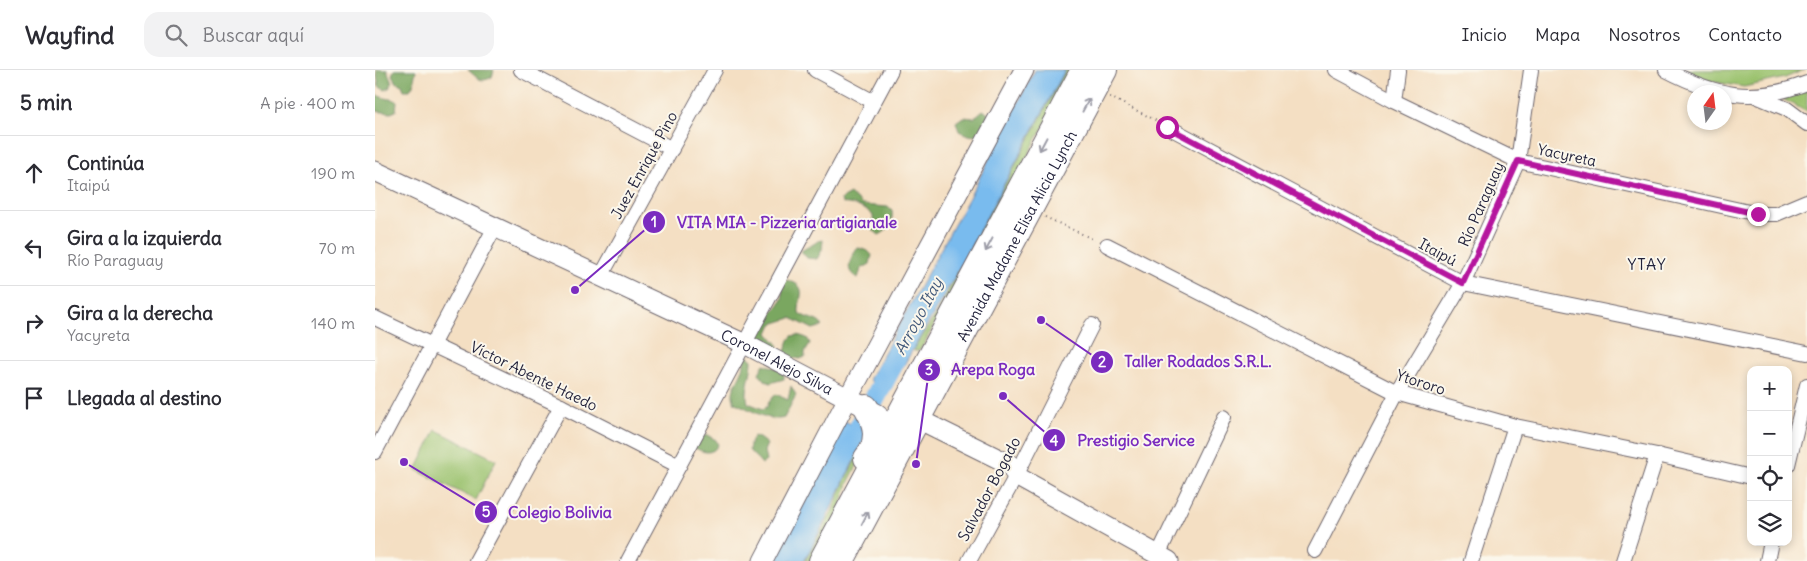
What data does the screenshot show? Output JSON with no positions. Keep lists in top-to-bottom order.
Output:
{
  "streets": {
    "highway": ["Avenida Madame Elisa Alicia Lynch"],
    "main road": ["Coronel Alejo Silva"],
    "street": [
      "Yacyreta",
      "Juez Enrique Pino",
      "Río Paraguay",
      "Itaipú",
      "Víctor Abente Haedo",
      "Ytororo",
      "Salvador Bogado"
    ]
  },
  "crossings": [
    ["Yacyreta", "Río Paraguay"],
    ["Juez Enrique Pino", "Coronel Alejo Silva"],
    ["Río Paraguay", "Itaipú"],
    ["Río Paraguay", "Ytororo"],
    ["Avenida Madame Elisa Alicia Lynch", "Coronel Alejo Silva"],
    ["Coronel Alejo Silva", "Salvador Bogado"]
  ],
  "districts": ["YTAY"],
  "water": ["Arroyo Itay"],
  "places": [
    "VITA MIA - Pizzeria artigianale",
    "Taller Rodados S.R.L.",
    "Prestigio Service",
    "Colegio Bolivia",
    "Arepa Roga"
  ],
  "north": "top",
  "page": {
    "header": "Wayfind",
    "search": "Buscar aquí",
    "nav": [
      "Inicio",
      "Mapa",
      "Nosotros",
      "Contacto"
    ],
    "heading": ["5 min", "A pie · 400 m"],
    "list": [
      ["Continúa", "Itaipú", "190 m"],
      ["Gira a la izquierda", "Río Paraguay", "70 m"],
      ["Gira a la derecha", "Yacyreta", "140 m"],
      "Llegada al destino"
    ],
    "map_buttons": ["+", "−"]
  }
}
